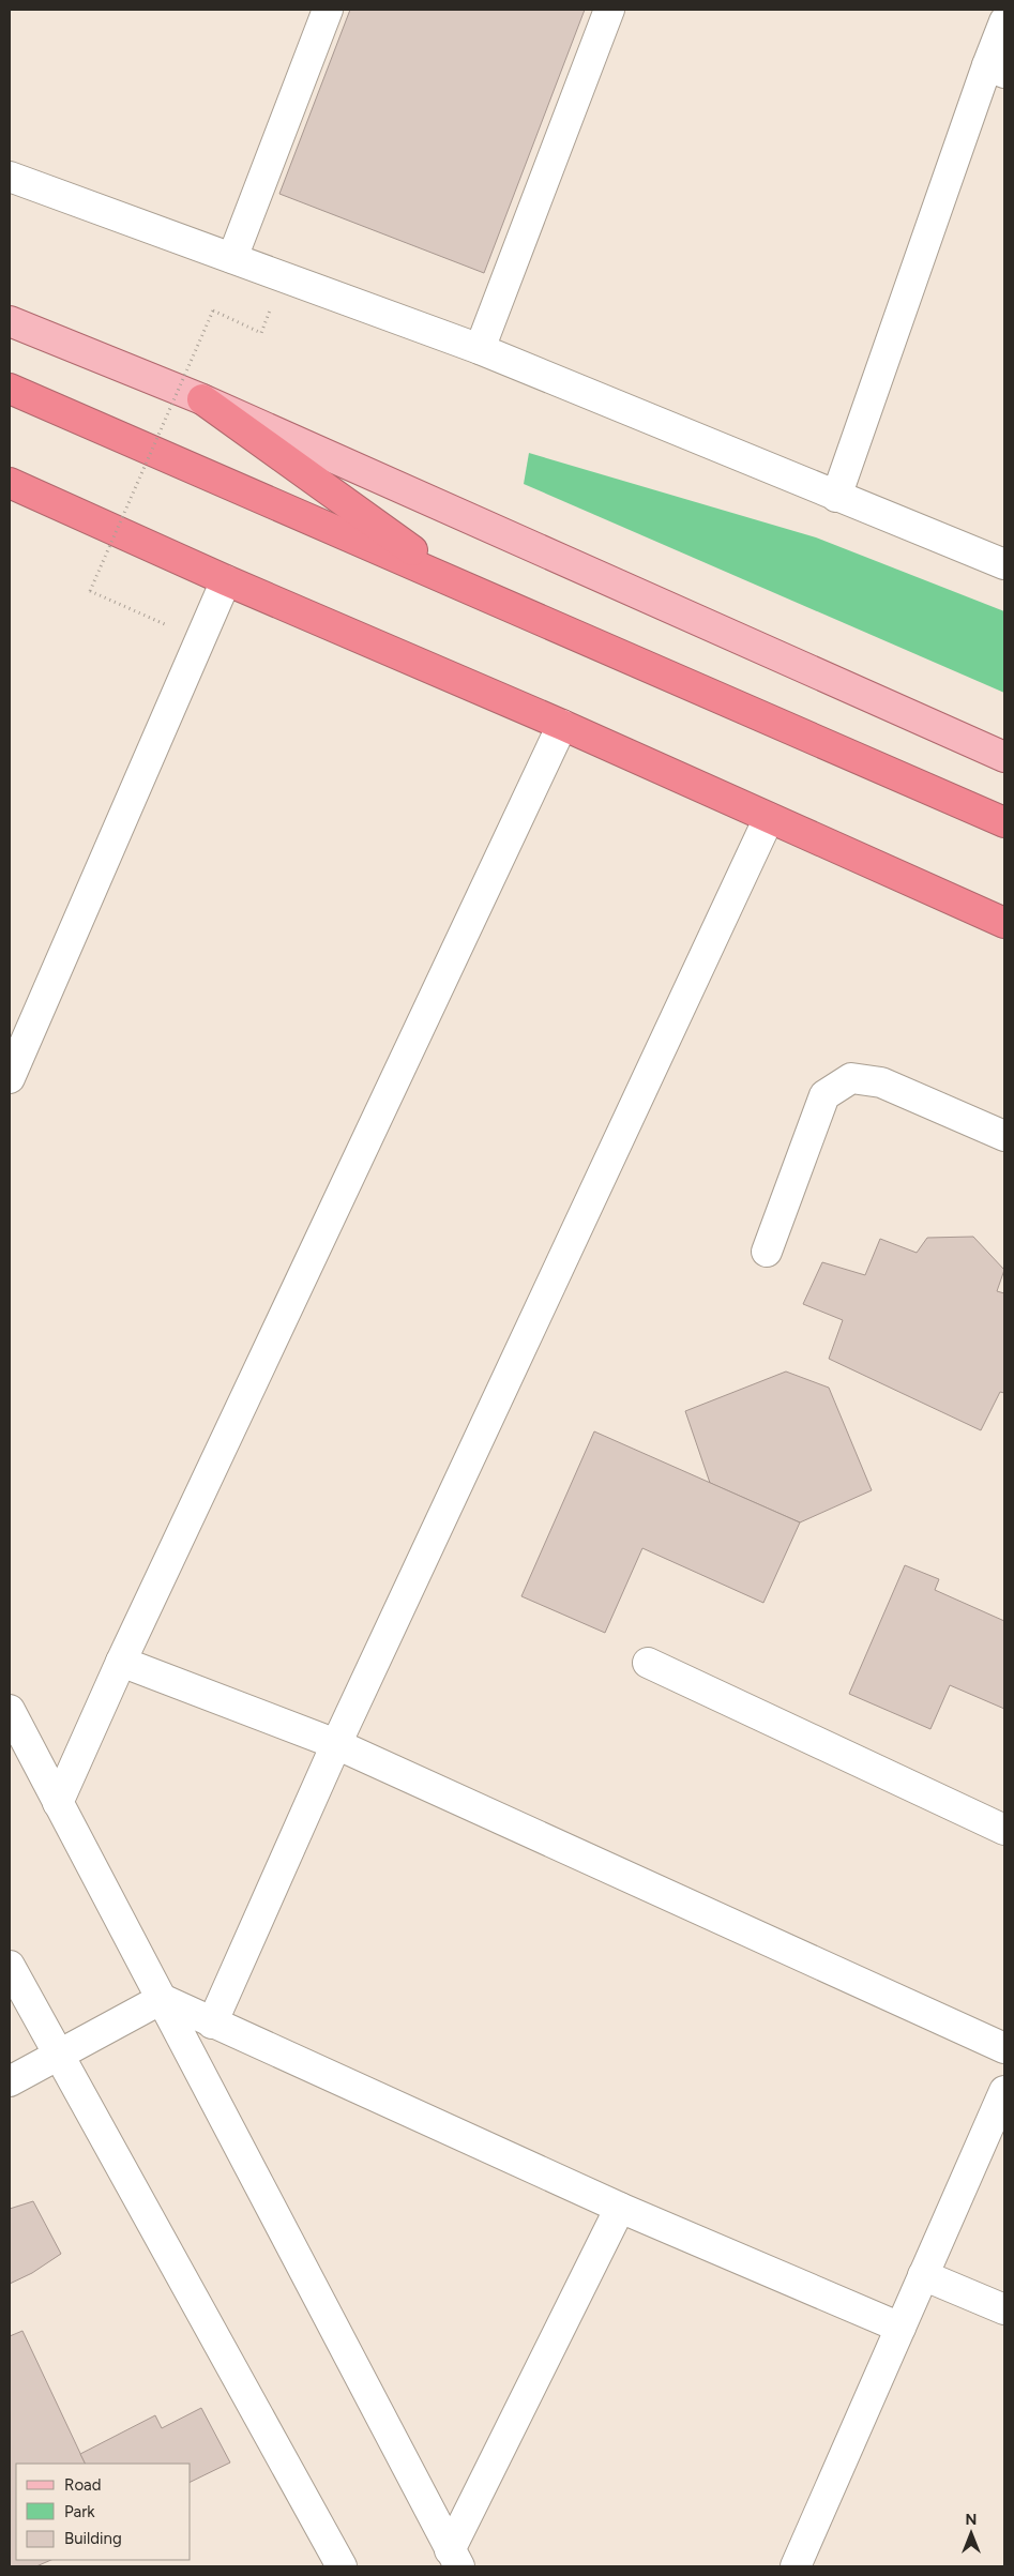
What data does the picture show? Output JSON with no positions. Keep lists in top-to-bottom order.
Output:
{
  "legend": ["Road", "Park", "Building"],
  "north": "top"
}
